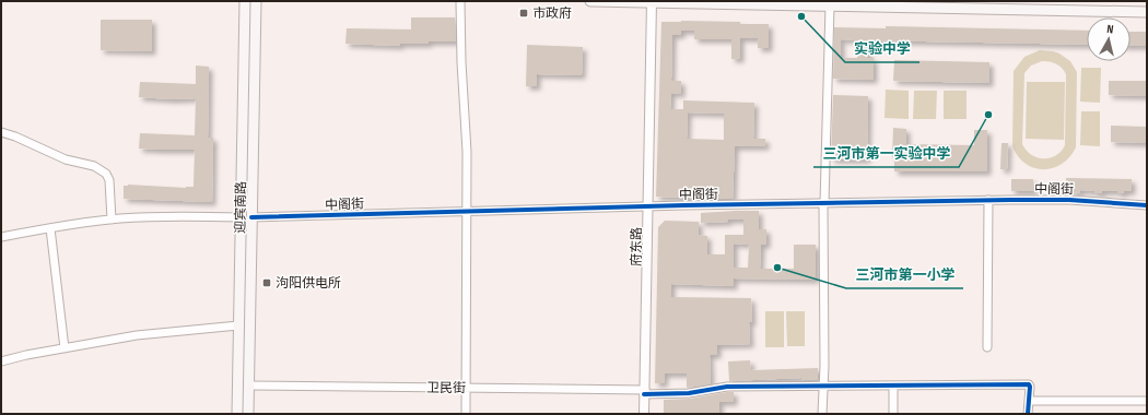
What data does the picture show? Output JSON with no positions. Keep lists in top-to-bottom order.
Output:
{
  "streets": {
    "main road": ["迎宾南路"],
    "street": ["中阁街", "府东路", "卫民街"]
  },
  "crossings": [
    ["中阁街", "迎宾南路"],
    ["中阁街", "府东路"],
    ["迎宾南路", "卫民街"],
    ["府东路", "卫民街"]
  ],
  "places": {
    "transit": ["市政府", "泃阳供电所"],
    "other": ["实验中学", "三河市第一实验中学", "三河市第一小学"]
  },
  "north": "top"
}
